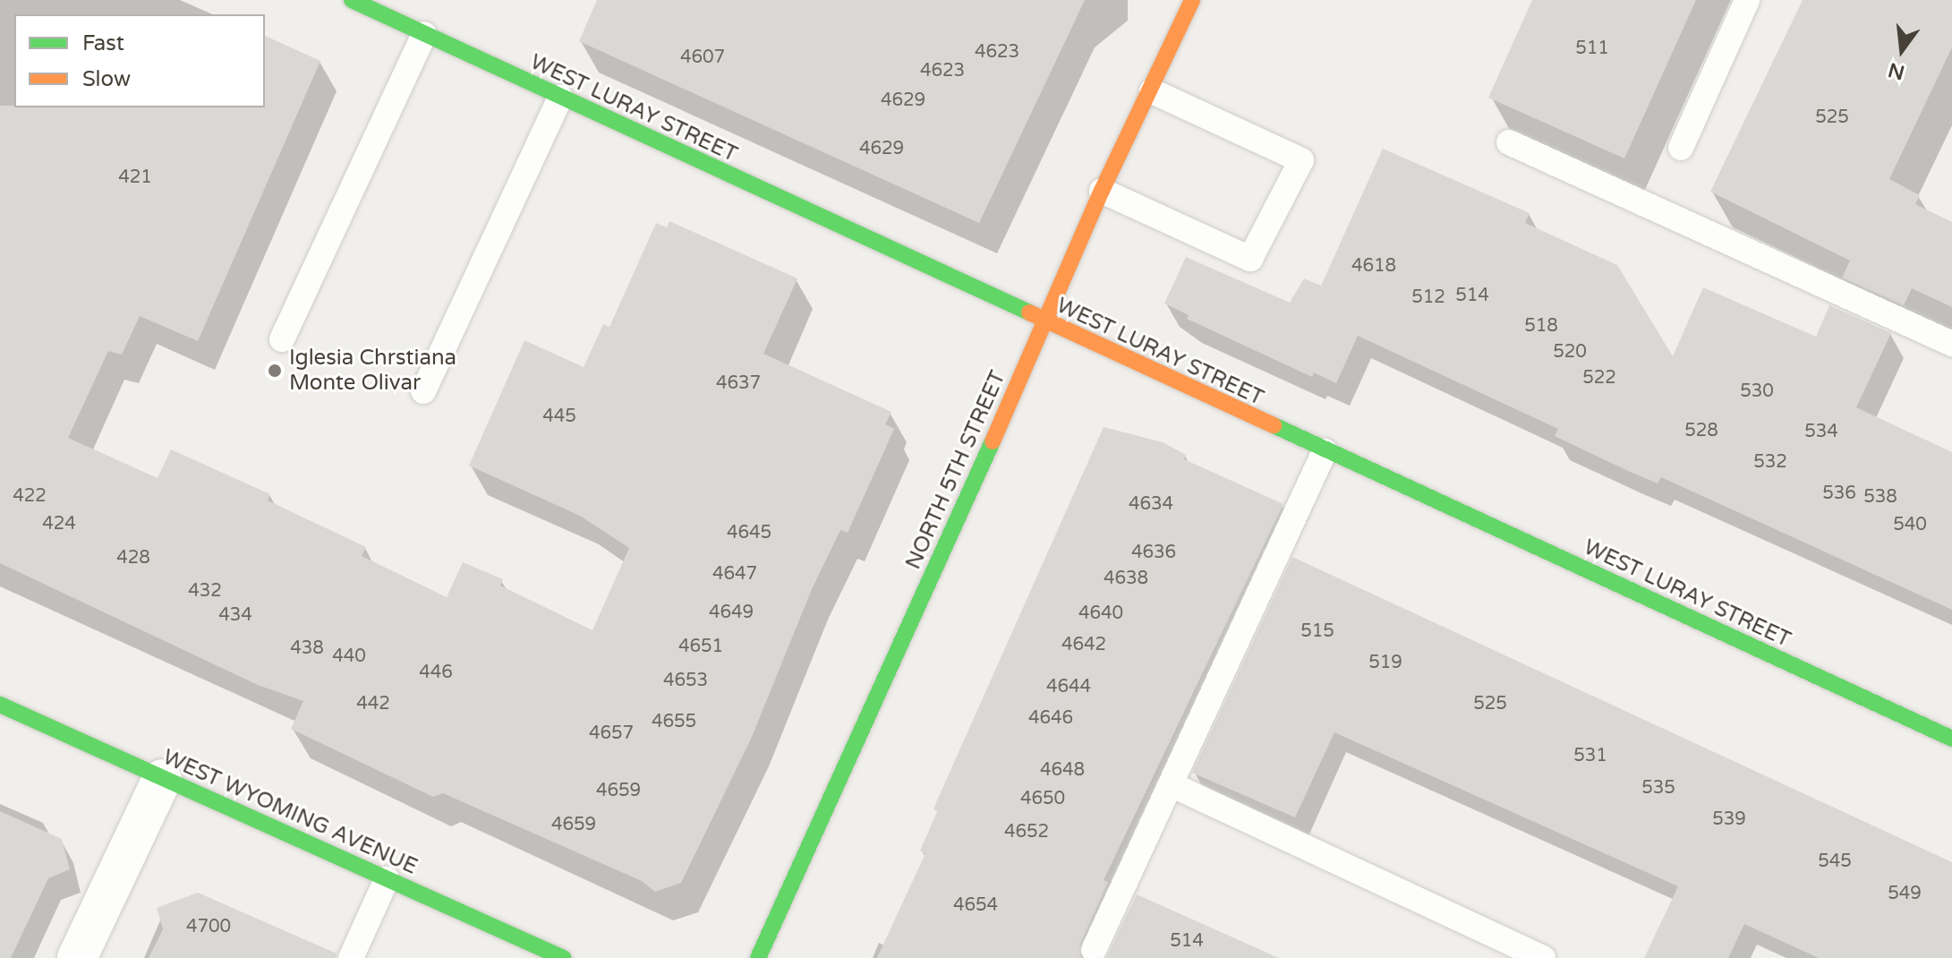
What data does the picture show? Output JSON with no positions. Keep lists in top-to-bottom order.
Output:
{
  "streets": {
    "street": ["WEST LURAY STREET", "NORTH 5TH STREET", "WEST WYOMING AVENUE"]
  },
  "crossings": [
    ["WEST LURAY STREET", "NORTH 5TH STREET"]
  ],
  "places": ["Iglesia Chrstiana Monte Olivar"],
  "house_numbers": [
    "511",
    "4623",
    "4607",
    "4623",
    "4629",
    "525",
    "4629",
    "421",
    "4618",
    "514",
    "512",
    "518",
    "520",
    "522",
    "4637",
    "530",
    "445",
    "528",
    "534",
    "532",
    "536",
    "422",
    "538",
    "4634",
    "424",
    "540",
    "4645",
    "4636",
    "428",
    "4647",
    "4638",
    "432",
    "4649",
    "4640",
    "434",
    "515",
    "4642",
    "4651",
    "438",
    "440",
    "519",
    "446",
    "4653",
    "4644",
    "442",
    "525",
    "4646",
    "4655",
    "4657",
    "531",
    "4648",
    "535",
    "4659",
    "4650",
    "539",
    "4659",
    "4652",
    "545",
    "549",
    "4654",
    "4700",
    "514"
  ],
  "legend": ["Fast", "Slow"],
  "north": "bottom"
}
